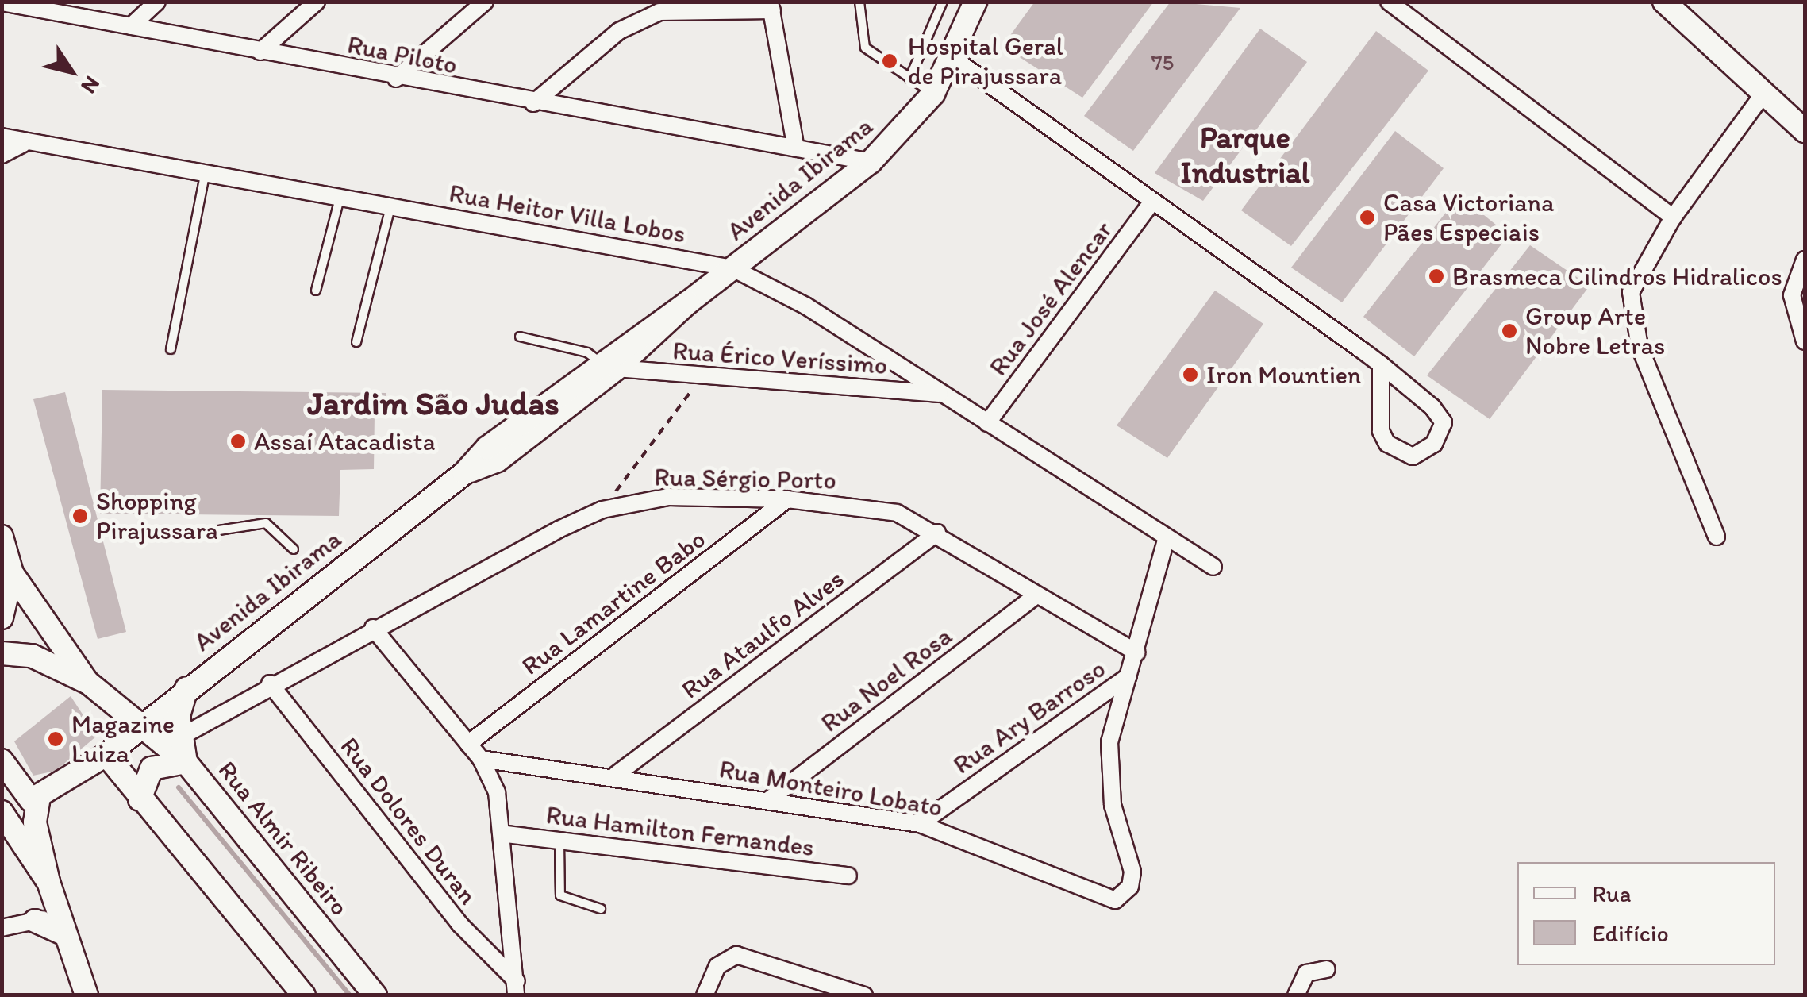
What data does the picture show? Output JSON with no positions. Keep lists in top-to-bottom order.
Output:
{
  "streets": {
    "main road": ["Avenida Ibirama", "Rua Almir Ribeiro"],
    "street": [
      "Rua Piloto",
      "Rua Heitor Villa Lobos",
      "Rua José Alencar",
      "Rua Érico Veríssimo",
      "Rua Sérgio Porto",
      "Rua Lamartine Babo",
      "Rua Ataulfo Alves",
      "Rua Noel Rosa",
      "Rua Ary Barroso",
      "Rua Monteiro Lobato",
      "Rua Dolores Duran",
      "Rua Hamilton Fernandes"
    ]
  },
  "crossings": [
    ["Rua Piloto", "Avenida Ibirama"],
    ["Avenida Ibirama", "Rua Heitor Villa Lobos"],
    ["Avenida Ibirama", "Rua Érico Veríssimo"],
    ["Avenida Ibirama", "Rua Almir Ribeiro"],
    ["Rua Heitor Villa Lobos", "Rua José Alencar"],
    ["Rua Heitor Villa Lobos", "Rua Érico Veríssimo"],
    ["Rua Heitor Villa Lobos", "Rua Monteiro Lobato"],
    ["Rua Sérgio Porto", "Rua Lamartine Babo"],
    ["Rua Sérgio Porto", "Rua Ataulfo Alves"],
    ["Rua Sérgio Porto", "Rua Noel Rosa"],
    ["Rua Sérgio Porto", "Rua Monteiro Lobato"],
    ["Rua Sérgio Porto", "Rua Dolores Duran"],
    ["Rua Ataulfo Alves", "Rua Monteiro Lobato"],
    ["Rua Noel Rosa", "Rua Monteiro Lobato"],
    ["Rua Ary Barroso", "Rua Monteiro Lobato"]
  ],
  "districts": ["Parque Industrial", "Jardim São Judas"],
  "places": [
    "Hospital Geral de Pirajussara",
    "Casa Victoriana Pães Especiais",
    "Brasmeca Cilindros Hidralicos",
    "Group Arte Nobre Letras",
    "Iron Mountien",
    "Assaí Atacadista",
    "Shopping Pirajussara",
    "Magazine Luiza"
  ],
  "house_numbers": ["75"],
  "legend": ["Rua", "Edifício"],
  "north": "bottom right"
}
